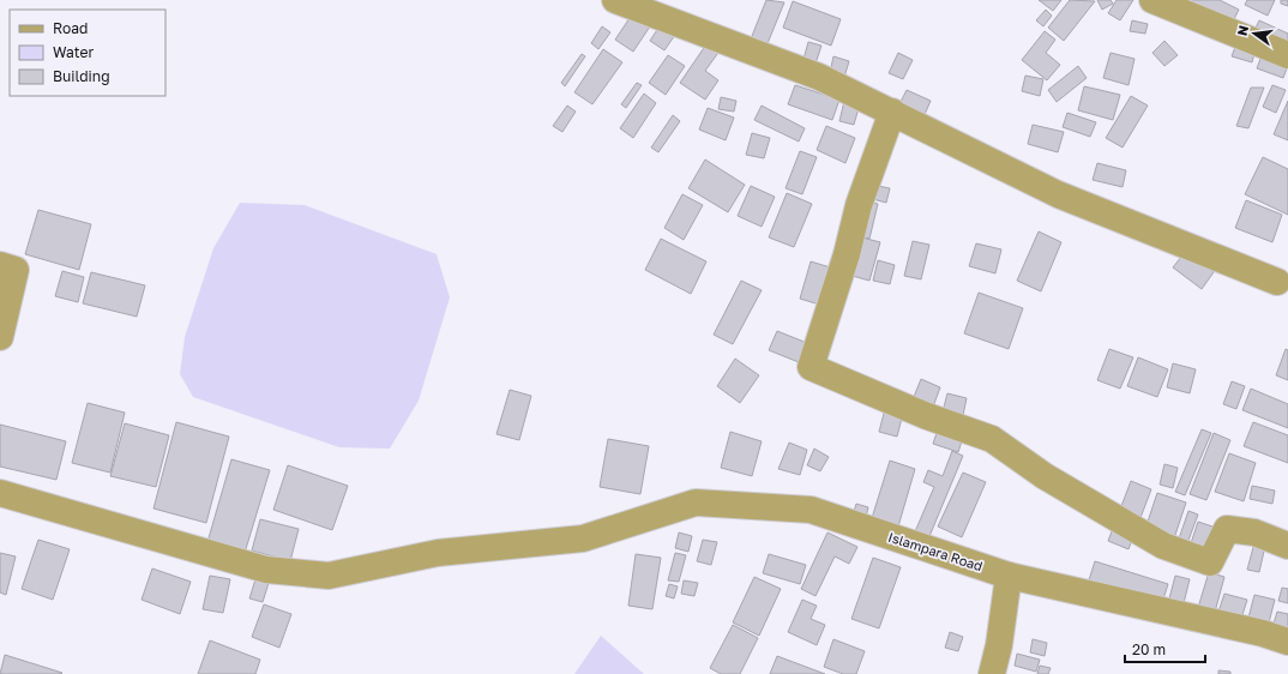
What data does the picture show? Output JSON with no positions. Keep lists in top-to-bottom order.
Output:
{
  "streets": {
    "street": ["Islampara Road"]
  },
  "legend": ["Road", "Water", "Building"],
  "scale_bar": "20 m",
  "north": "left"
}
